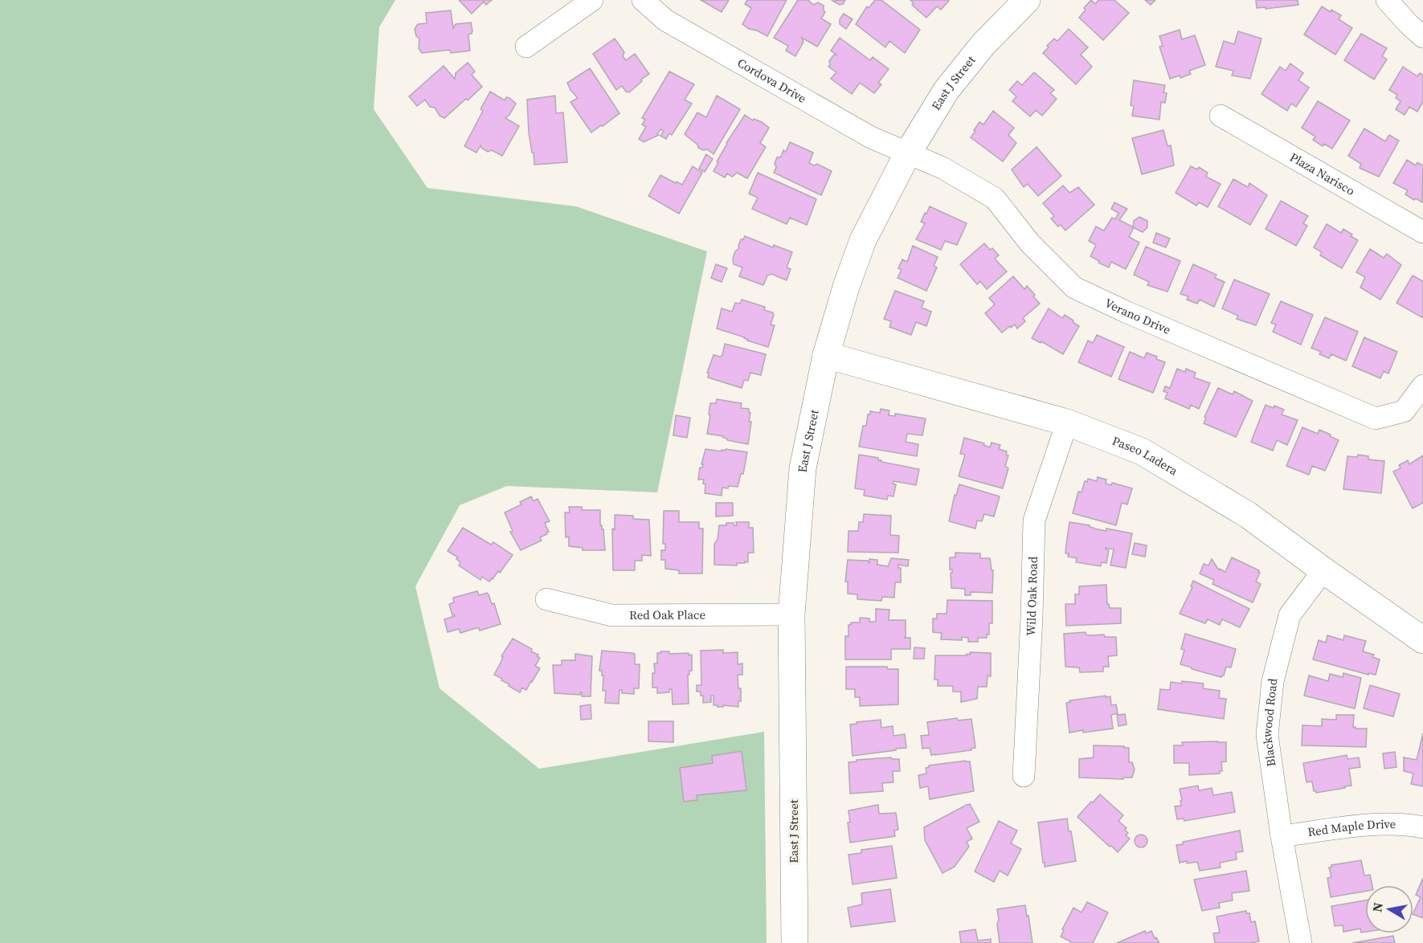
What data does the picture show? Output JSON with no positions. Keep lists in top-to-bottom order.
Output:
{
  "streets": {
    "street": [
      "Cordova Drive",
      "East J Street",
      "Plaza Narisco",
      "Verano Drive",
      "Paseo Ladera",
      "Wild Oak Road",
      "Red Oak Place",
      "Blackwood Road",
      "Red Maple Drive"
    ]
  },
  "crossings": [
    ["Cordova Drive", "East J Street"],
    ["Cordova Drive", "Verano Drive"],
    ["East J Street", "Verano Drive"],
    ["East J Street", "Paseo Ladera"],
    ["East J Street", "Red Oak Place"],
    ["Paseo Ladera", "Wild Oak Road"],
    ["Paseo Ladera", "Blackwood Road"],
    ["Blackwood Road", "Red Maple Drive"]
  ],
  "north": "left"
}
